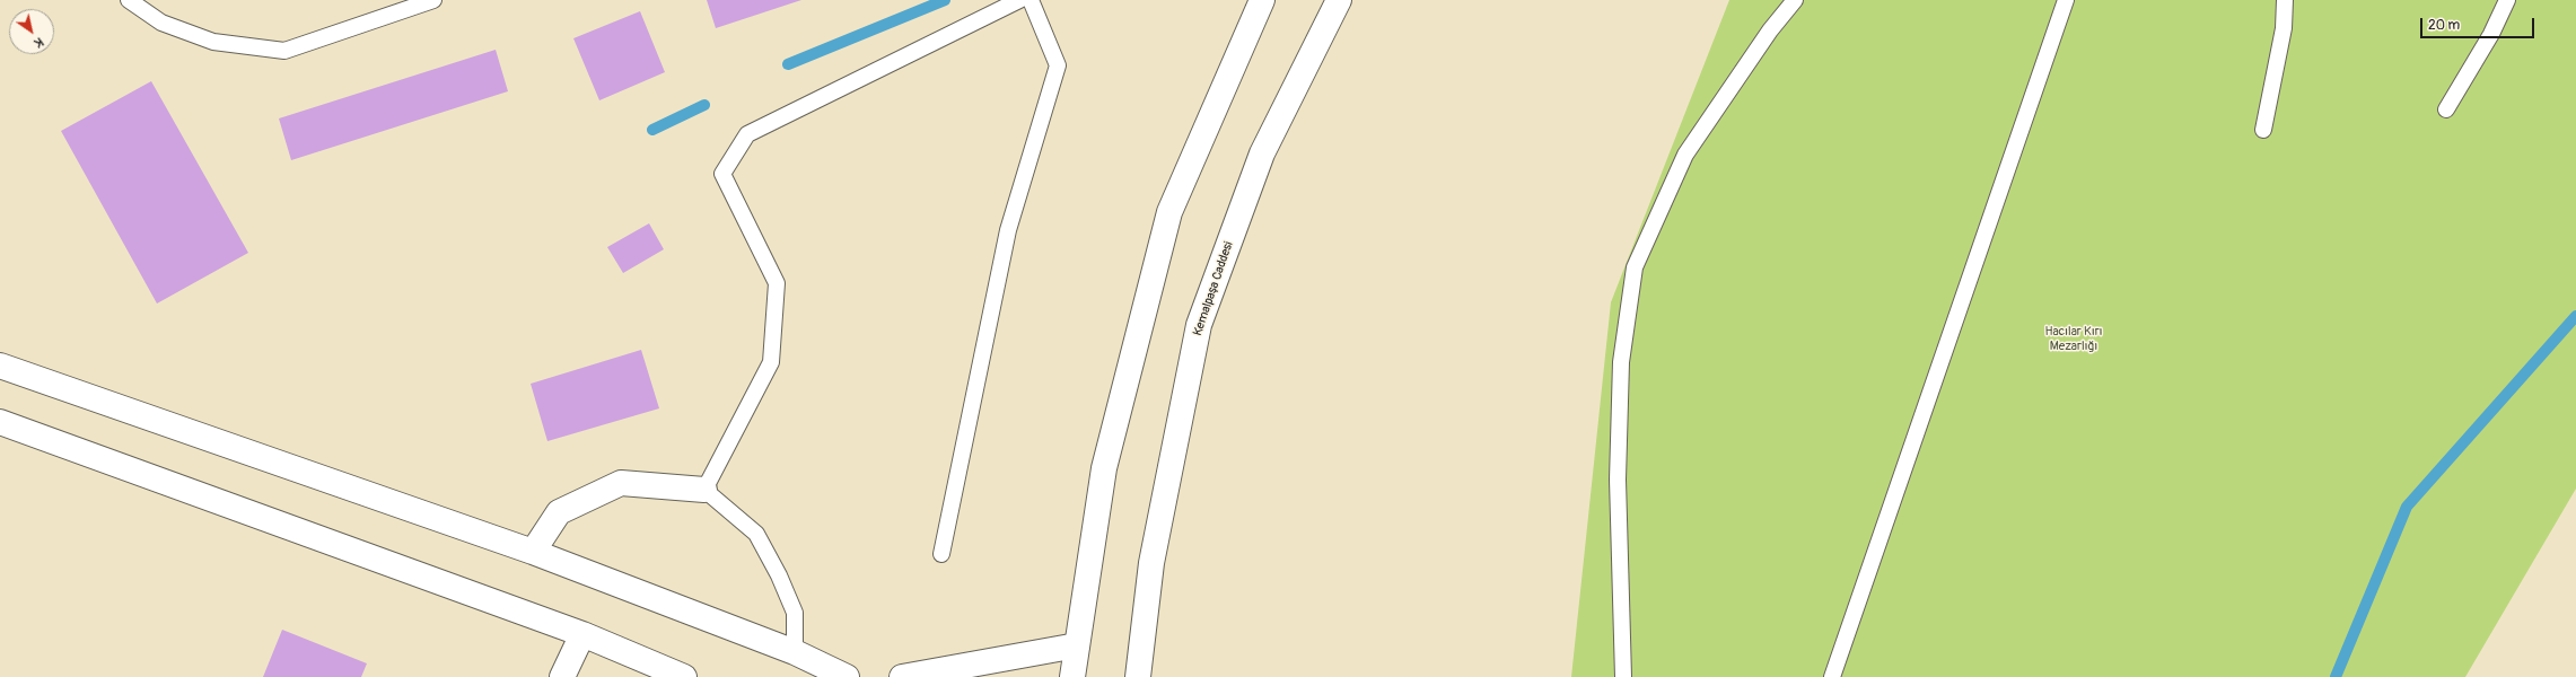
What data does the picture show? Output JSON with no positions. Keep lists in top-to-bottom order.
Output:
{
  "streets": {
    "street": ["Kemalpaşa Caddesi"]
  },
  "parks": ["Hacılar Kırı Mezarlığı"],
  "scale_bar": "20 m",
  "north": "bottom right"
}
